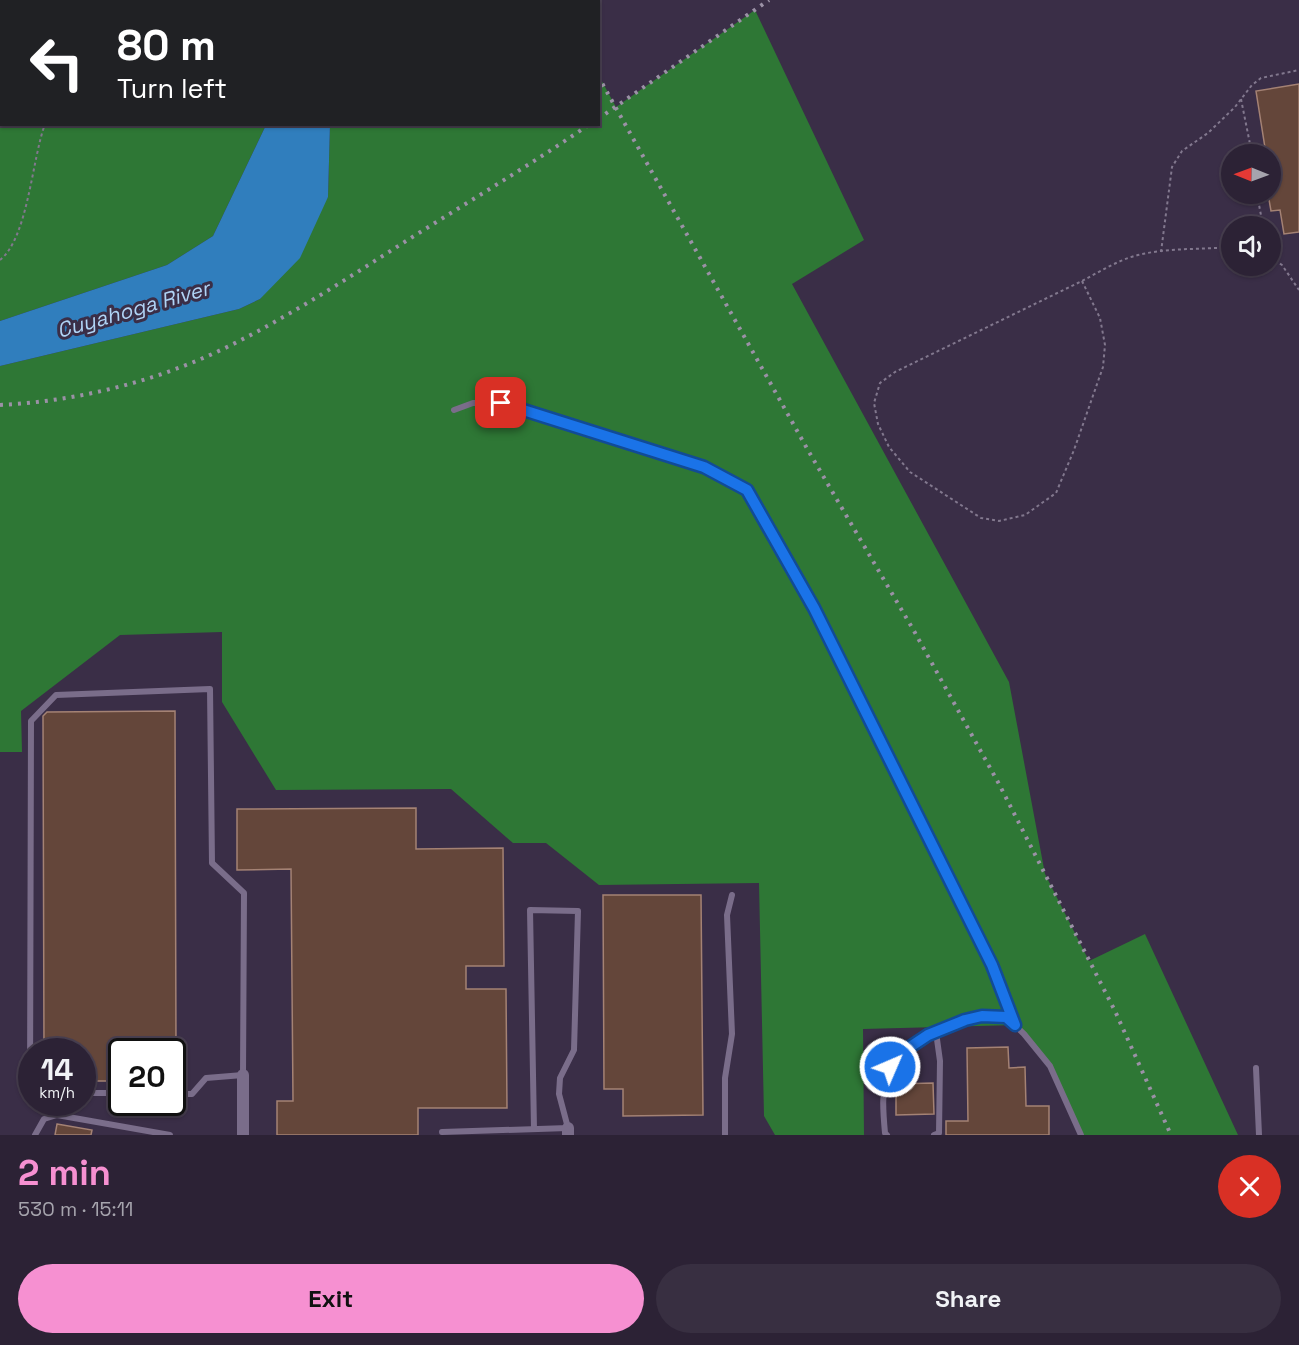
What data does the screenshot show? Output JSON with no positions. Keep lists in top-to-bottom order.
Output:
{
  "water": ["Cuyahoga River"],
  "north": "left",
  "page": {
    "turn": ["80 m", "Turn left"],
    "speed": "14 km/h",
    "limit": "20",
    "heading": ["2 min", "530 m · 15:11"],
    "buttons": ["Exit", "Share"]
  }
}
